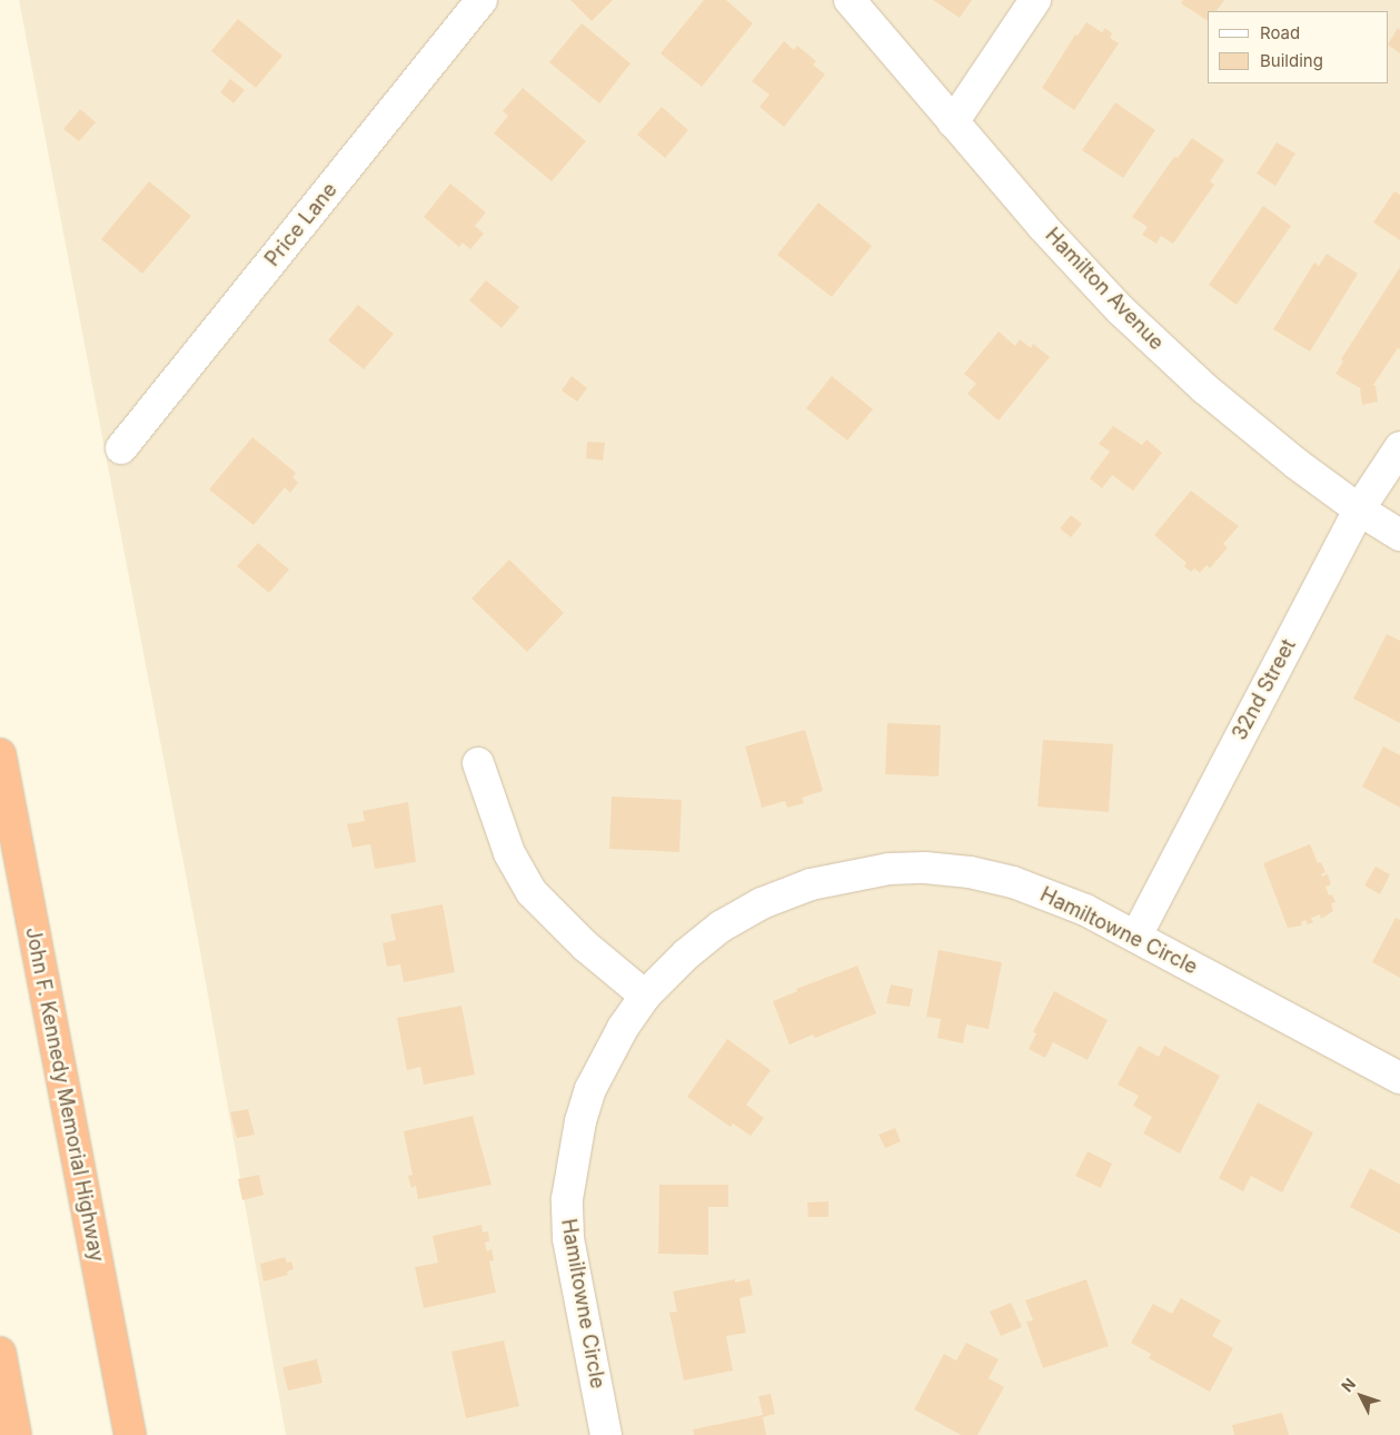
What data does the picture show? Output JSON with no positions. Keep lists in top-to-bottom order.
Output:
{
  "streets": {
    "highway": ["John F. Kennedy Memorial Highway"],
    "street": [
      "Price Lane",
      "Hamilton Avenue",
      "32nd Street",
      "Hamiltowne Circle"
    ]
  },
  "crossings": [
    ["Hamilton Avenue", "32nd Street"],
    ["32nd Street", "Hamiltowne Circle"]
  ],
  "legend": ["Road", "Building"],
  "north": "top left"
}
